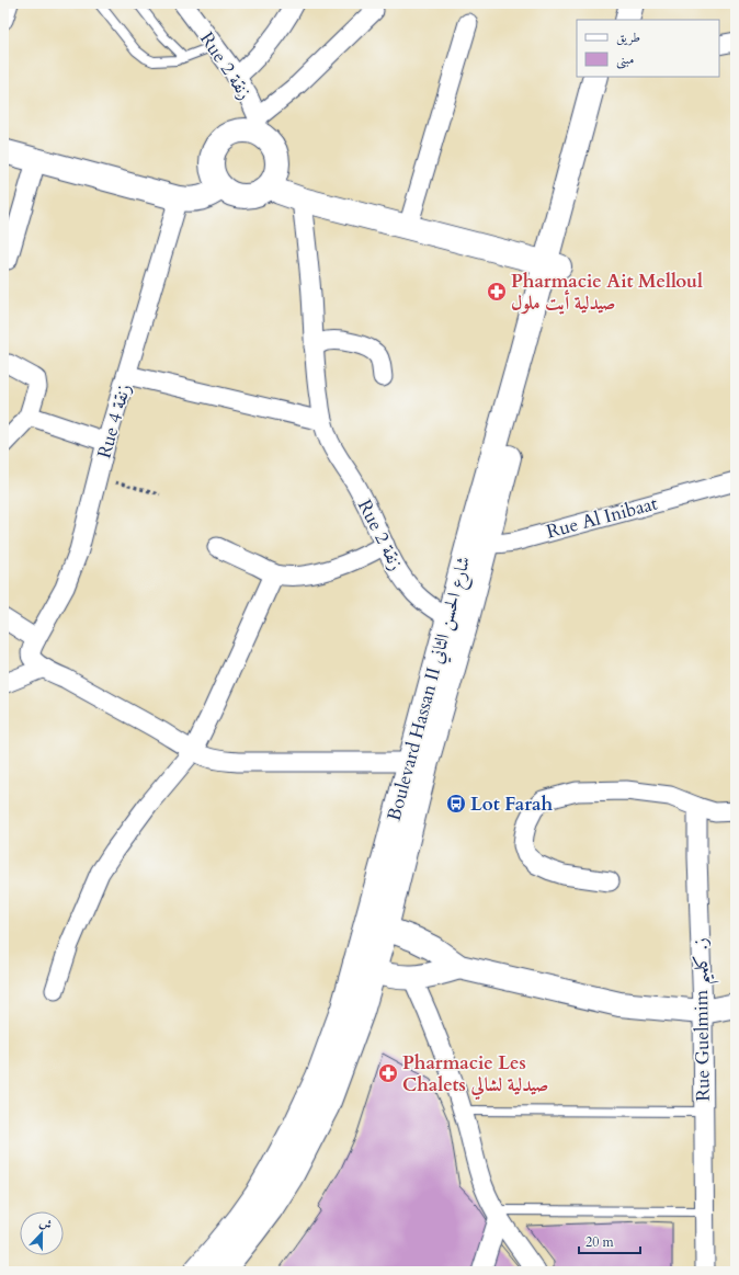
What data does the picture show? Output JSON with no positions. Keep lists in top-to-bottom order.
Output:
{
  "streets": {
    "main road": ["Boulevard Hassan II شارع الحسن الثاني"],
    "street": [
      "Rue 2 زنقة",
      "Rue 4 زنقة",
      "Rue Al Inibaat",
      "Rue Guelmim ز. كلميم"
    ]
  },
  "crossings": [
    ["Rue 2 زنقة", "Boulevard Hassan II شارع الحسن الثاني"],
    ["Rue Al Inibaat", "Boulevard Hassan II شارع الحسن الثاني"]
  ],
  "places": {
    "pharmacy": ["Pharmacie Ait Melloul صيدلية أيت ملول", "Pharmacie Les Chalets صيدلية لشالي"],
    "bus stop": ["Lot Farah"]
  },
  "legend": ["طريق", "مبنى"],
  "scale_bar": "20 m",
  "north": "top"
}
